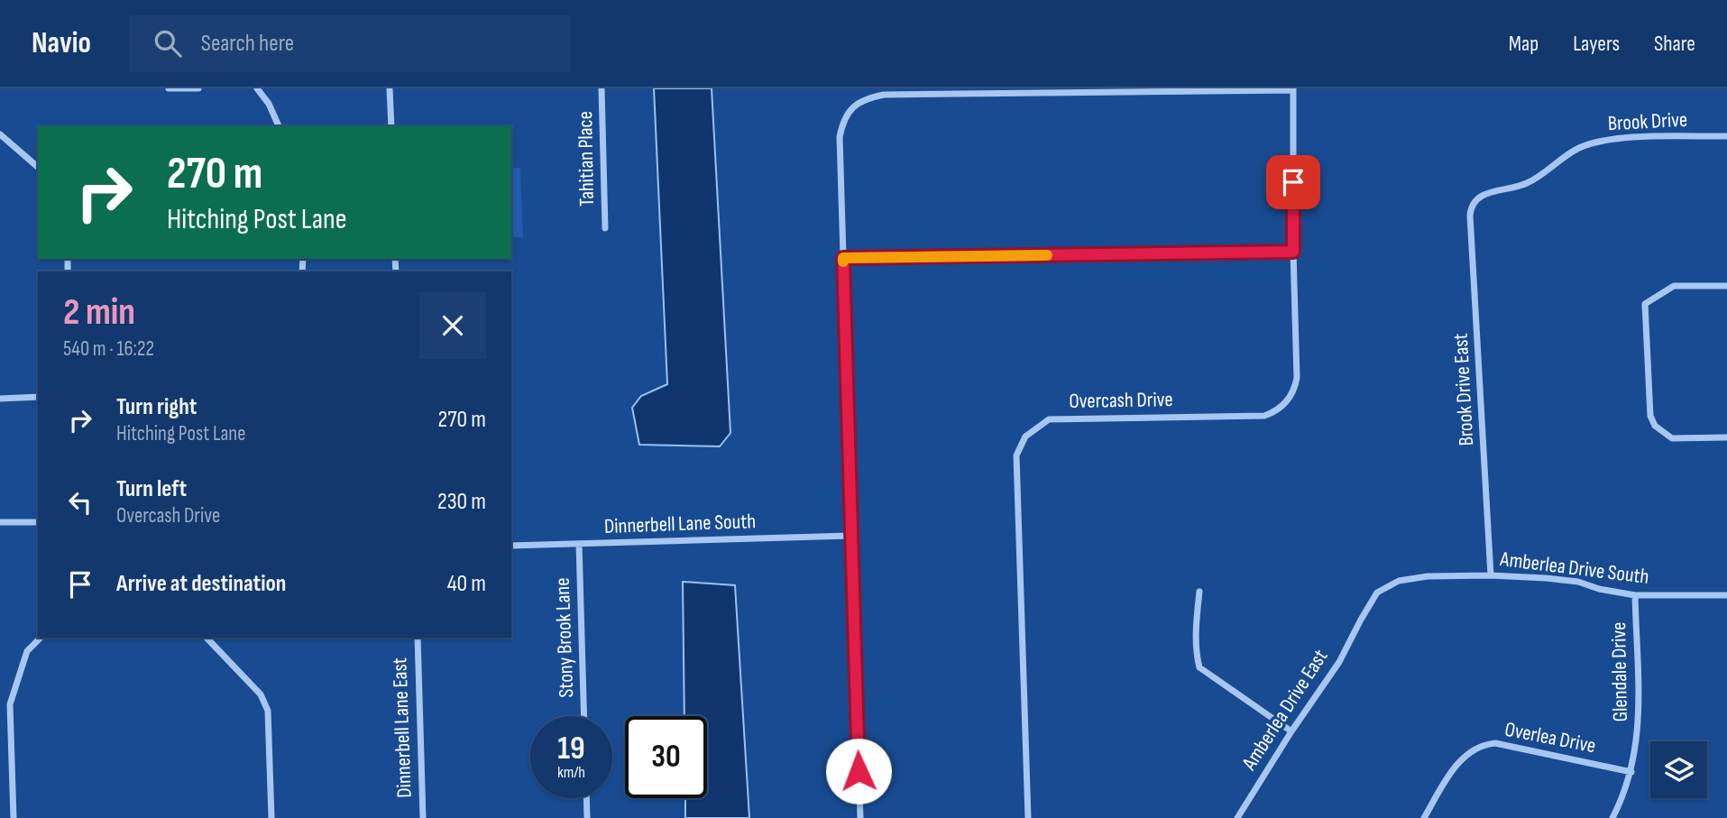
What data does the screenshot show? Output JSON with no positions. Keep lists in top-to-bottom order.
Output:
{
  "streets": {
    "street": [
      "Brook Drive",
      "Tahitian Place",
      "Brook Drive East",
      "Overcash Drive",
      "Dinnerbell Lane South",
      "Amberlea Drive South",
      "Stony Brook Lane",
      "Glendale Drive",
      "Amberlea Drive East",
      "Dinnerbell Lane East",
      "Overlea Drive"
    ]
  },
  "crossings": [
    ["Brook Drive", "Brook Drive East"],
    ["Brook Drive East", "Amberlea Drive South"],
    ["Dinnerbell Lane South", "Stony Brook Lane"],
    ["Amberlea Drive South", "Glendale Drive"],
    ["Amberlea Drive South", "Amberlea Drive East"],
    ["Glendale Drive", "Overlea Drive"]
  ],
  "page": {
    "header": "Navio",
    "search": "Search here",
    "nav": ["Map", "Layers", "Share"],
    "turn": ["270 m", "Hitching Post Lane"],
    "heading": ["2 min", "540 m · 16:22"],
    "list": [
      {
        "name": "Turn right",
        "note": "Hitching Post Lane",
        "value": "270 m"
      },
      {
        "name": "Turn left",
        "note": "Overcash Drive",
        "value": "230 m"
      },
      {
        "name": "Arrive at destination",
        "value": "40 m"
      }
    ],
    "speed": "19 km/h",
    "limit": "30"
  }
}
